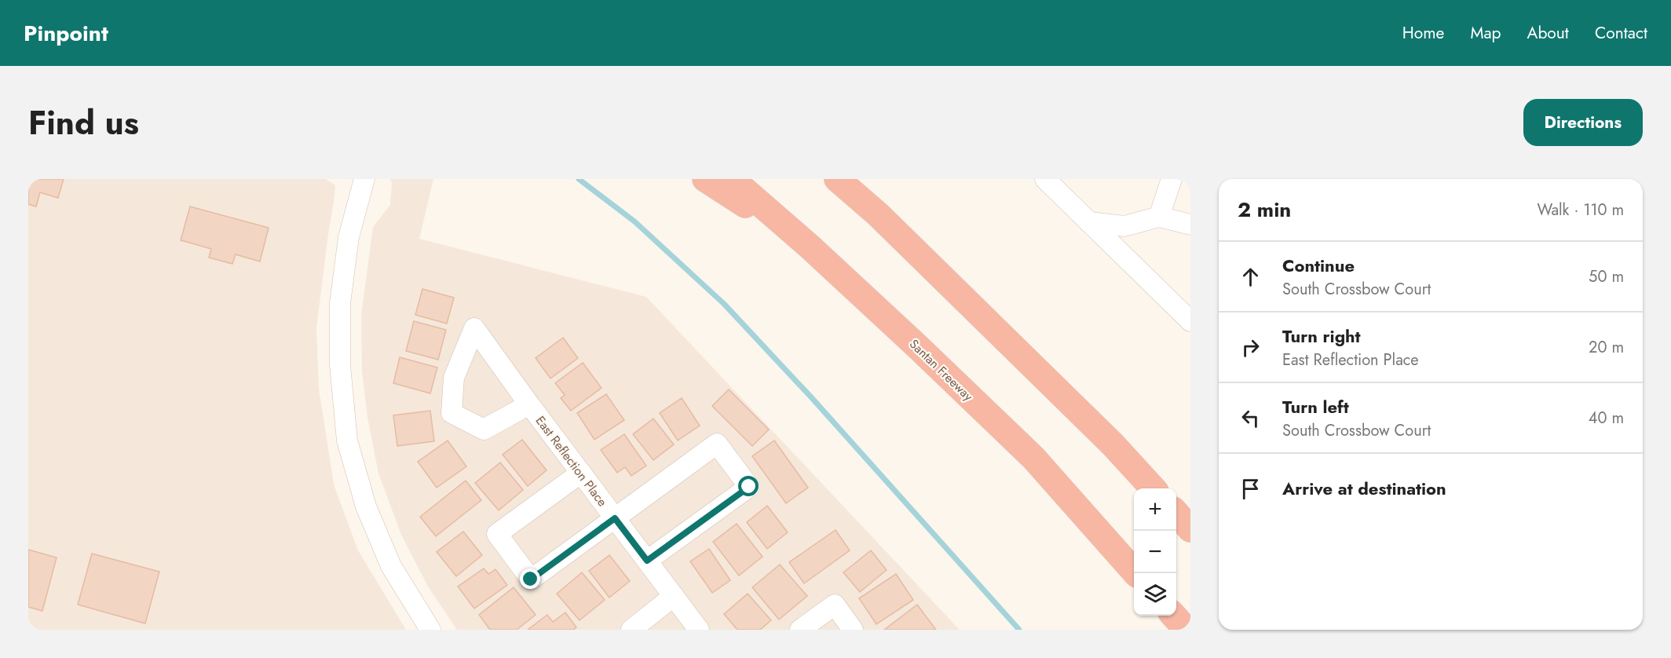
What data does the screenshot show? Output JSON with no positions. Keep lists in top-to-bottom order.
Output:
{
  "streets": {
    "highway": ["Santan Freeway"],
    "street": ["East Reflection Place"]
  },
  "page": {
    "header": "Pinpoint",
    "nav": [
      "Home",
      "Map",
      "About",
      "Contact"
    ],
    "title": "Find us",
    "buttons": "Directions",
    "heading": ["2 min", "Walk · 110 m"],
    "list": [
      ["Continue", "South Crossbow Court", "50 m"],
      ["Turn right", "East Reflection Place", "20 m"],
      ["Turn left", "South Crossbow Court", "40 m"],
      "Arrive at destination"
    ],
    "map_buttons": ["+", "−"]
  }
}
